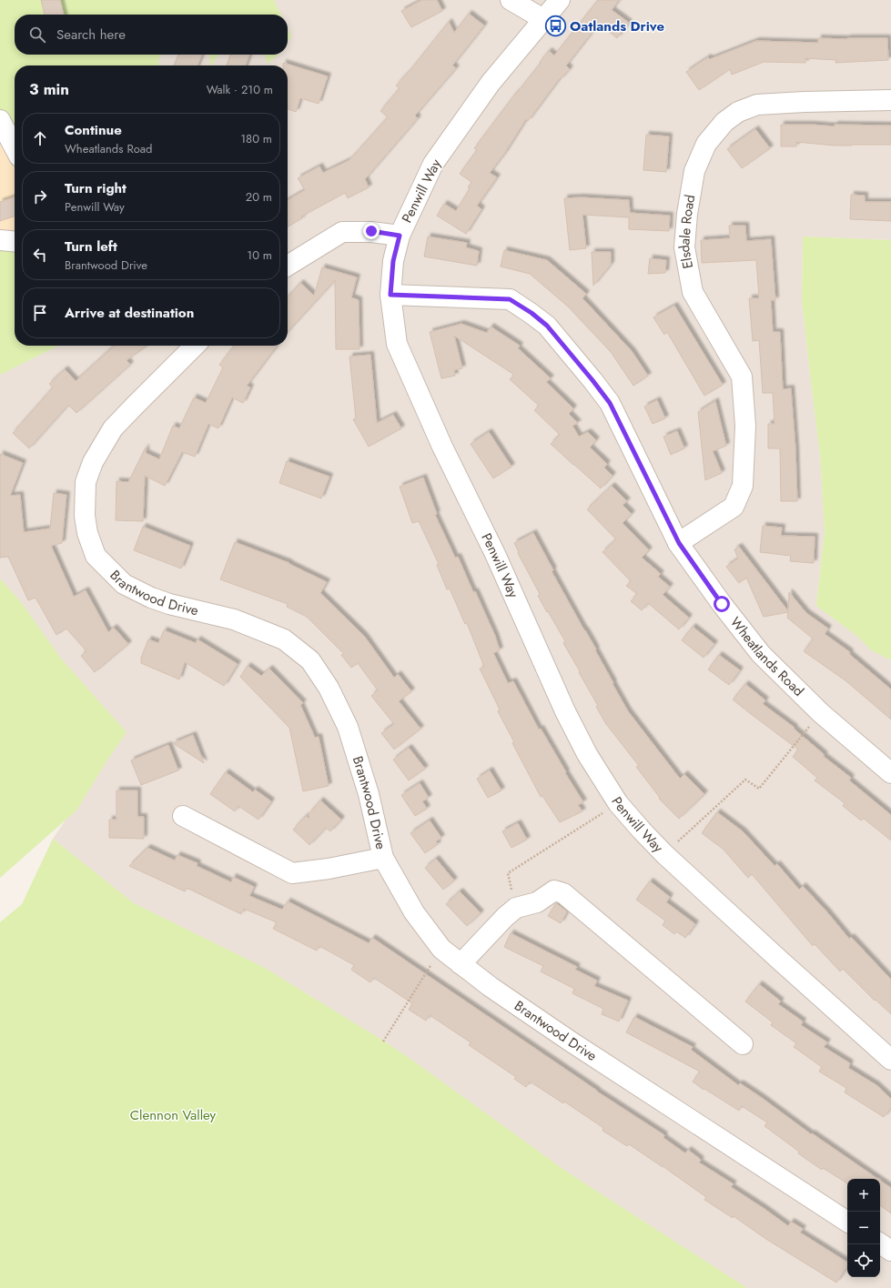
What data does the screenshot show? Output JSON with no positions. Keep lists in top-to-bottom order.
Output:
{
  "streets": {
    "street": [
      "Penwill Way",
      "Elsdale Road",
      "Brantwood Drive",
      "Wheatlands Road"
    ]
  },
  "crossings": [
    ["Penwill Way", "Wheatlands Road"],
    ["Elsdale Road", "Wheatlands Road"]
  ],
  "parks": ["Clennon Valley"],
  "places": {
    "bus stop": ["Oatlands Drive"]
  },
  "page": {
    "search": "Search here",
    "heading": ["3 min", "Walk · 210 m"],
    "list": [
      ["Continue", "Wheatlands Road", "180 m"],
      ["Turn right", "Penwill Way", "20 m"],
      ["Turn left", "Brantwood Drive", "10 m"],
      "Arrive at destination"
    ],
    "map_buttons": ["+", "−"]
  }
}
